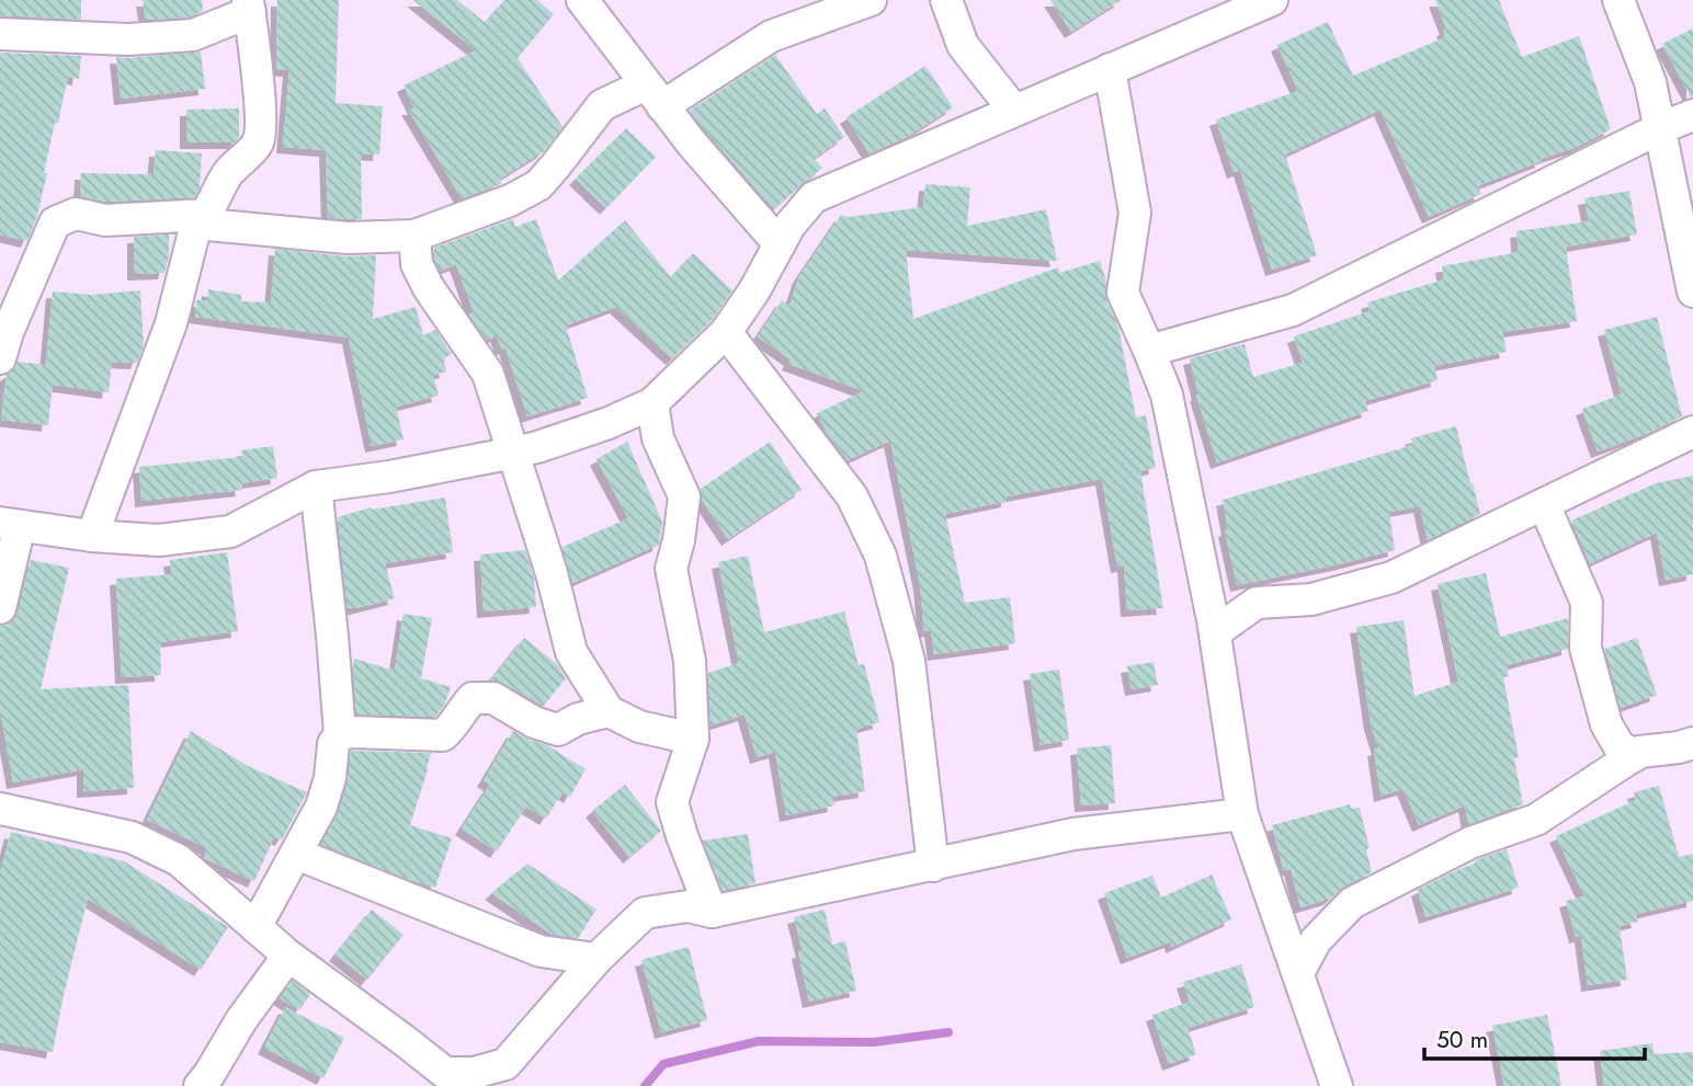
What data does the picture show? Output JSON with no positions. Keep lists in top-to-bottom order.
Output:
{
  "scale_bar": "50 m"
}
